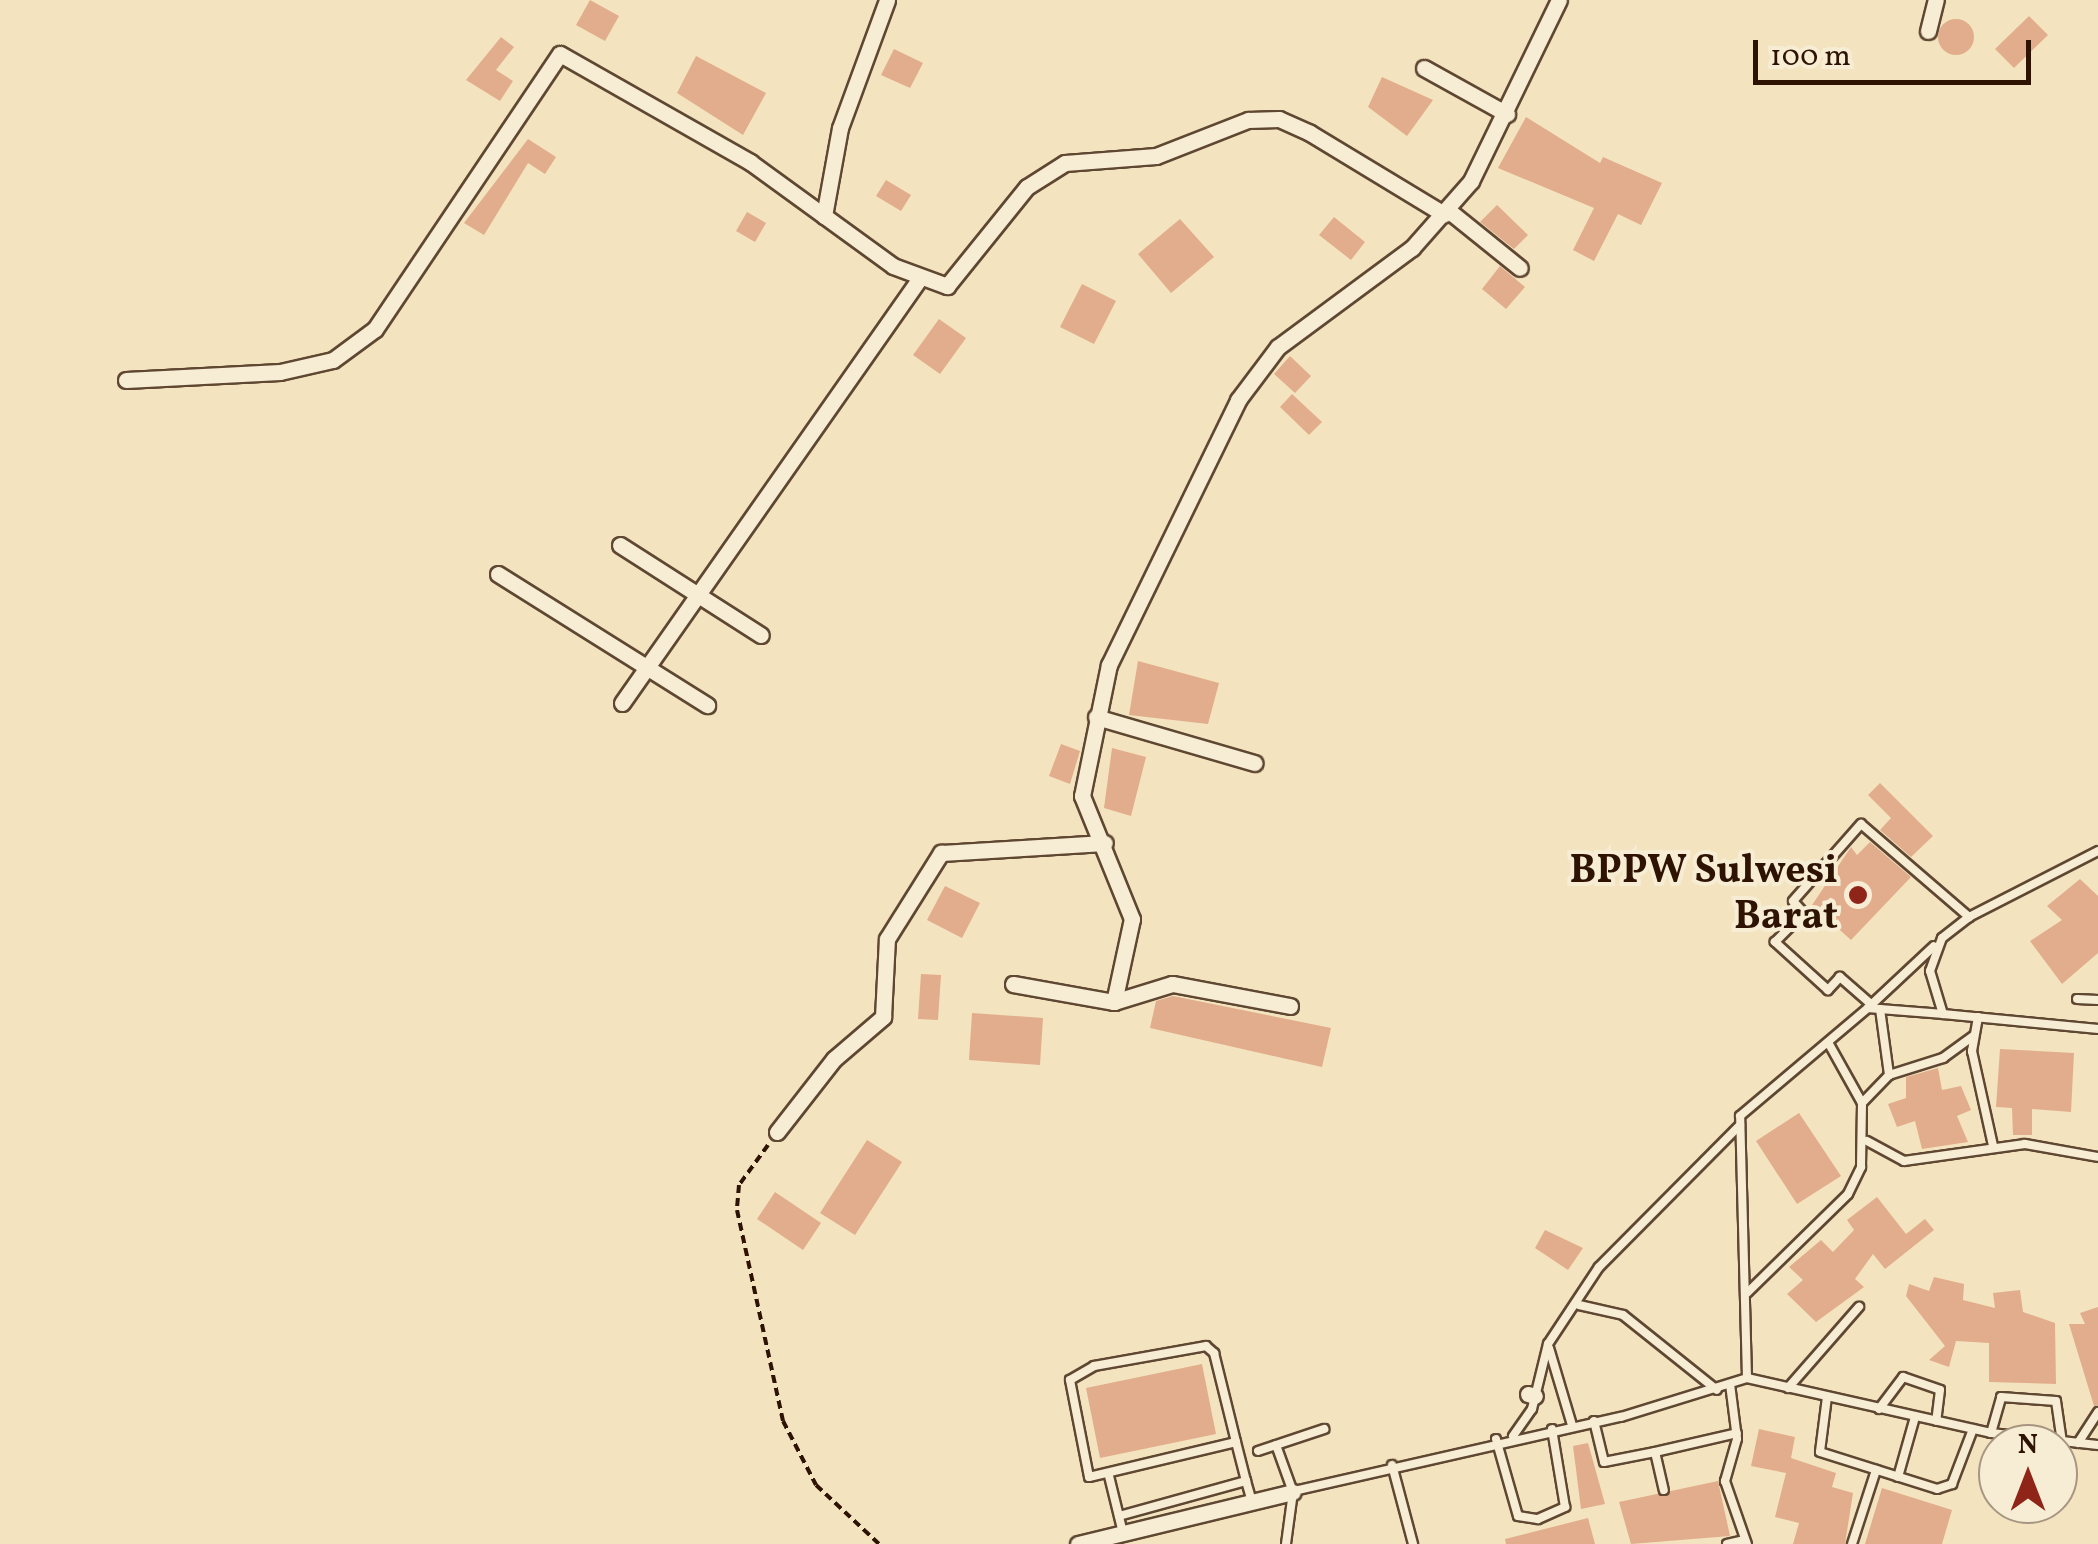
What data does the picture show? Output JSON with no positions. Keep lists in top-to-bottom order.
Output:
{
  "places": ["BPPW Sulwesi Barat"],
  "scale_bar": "100 m",
  "north": "top"
}
